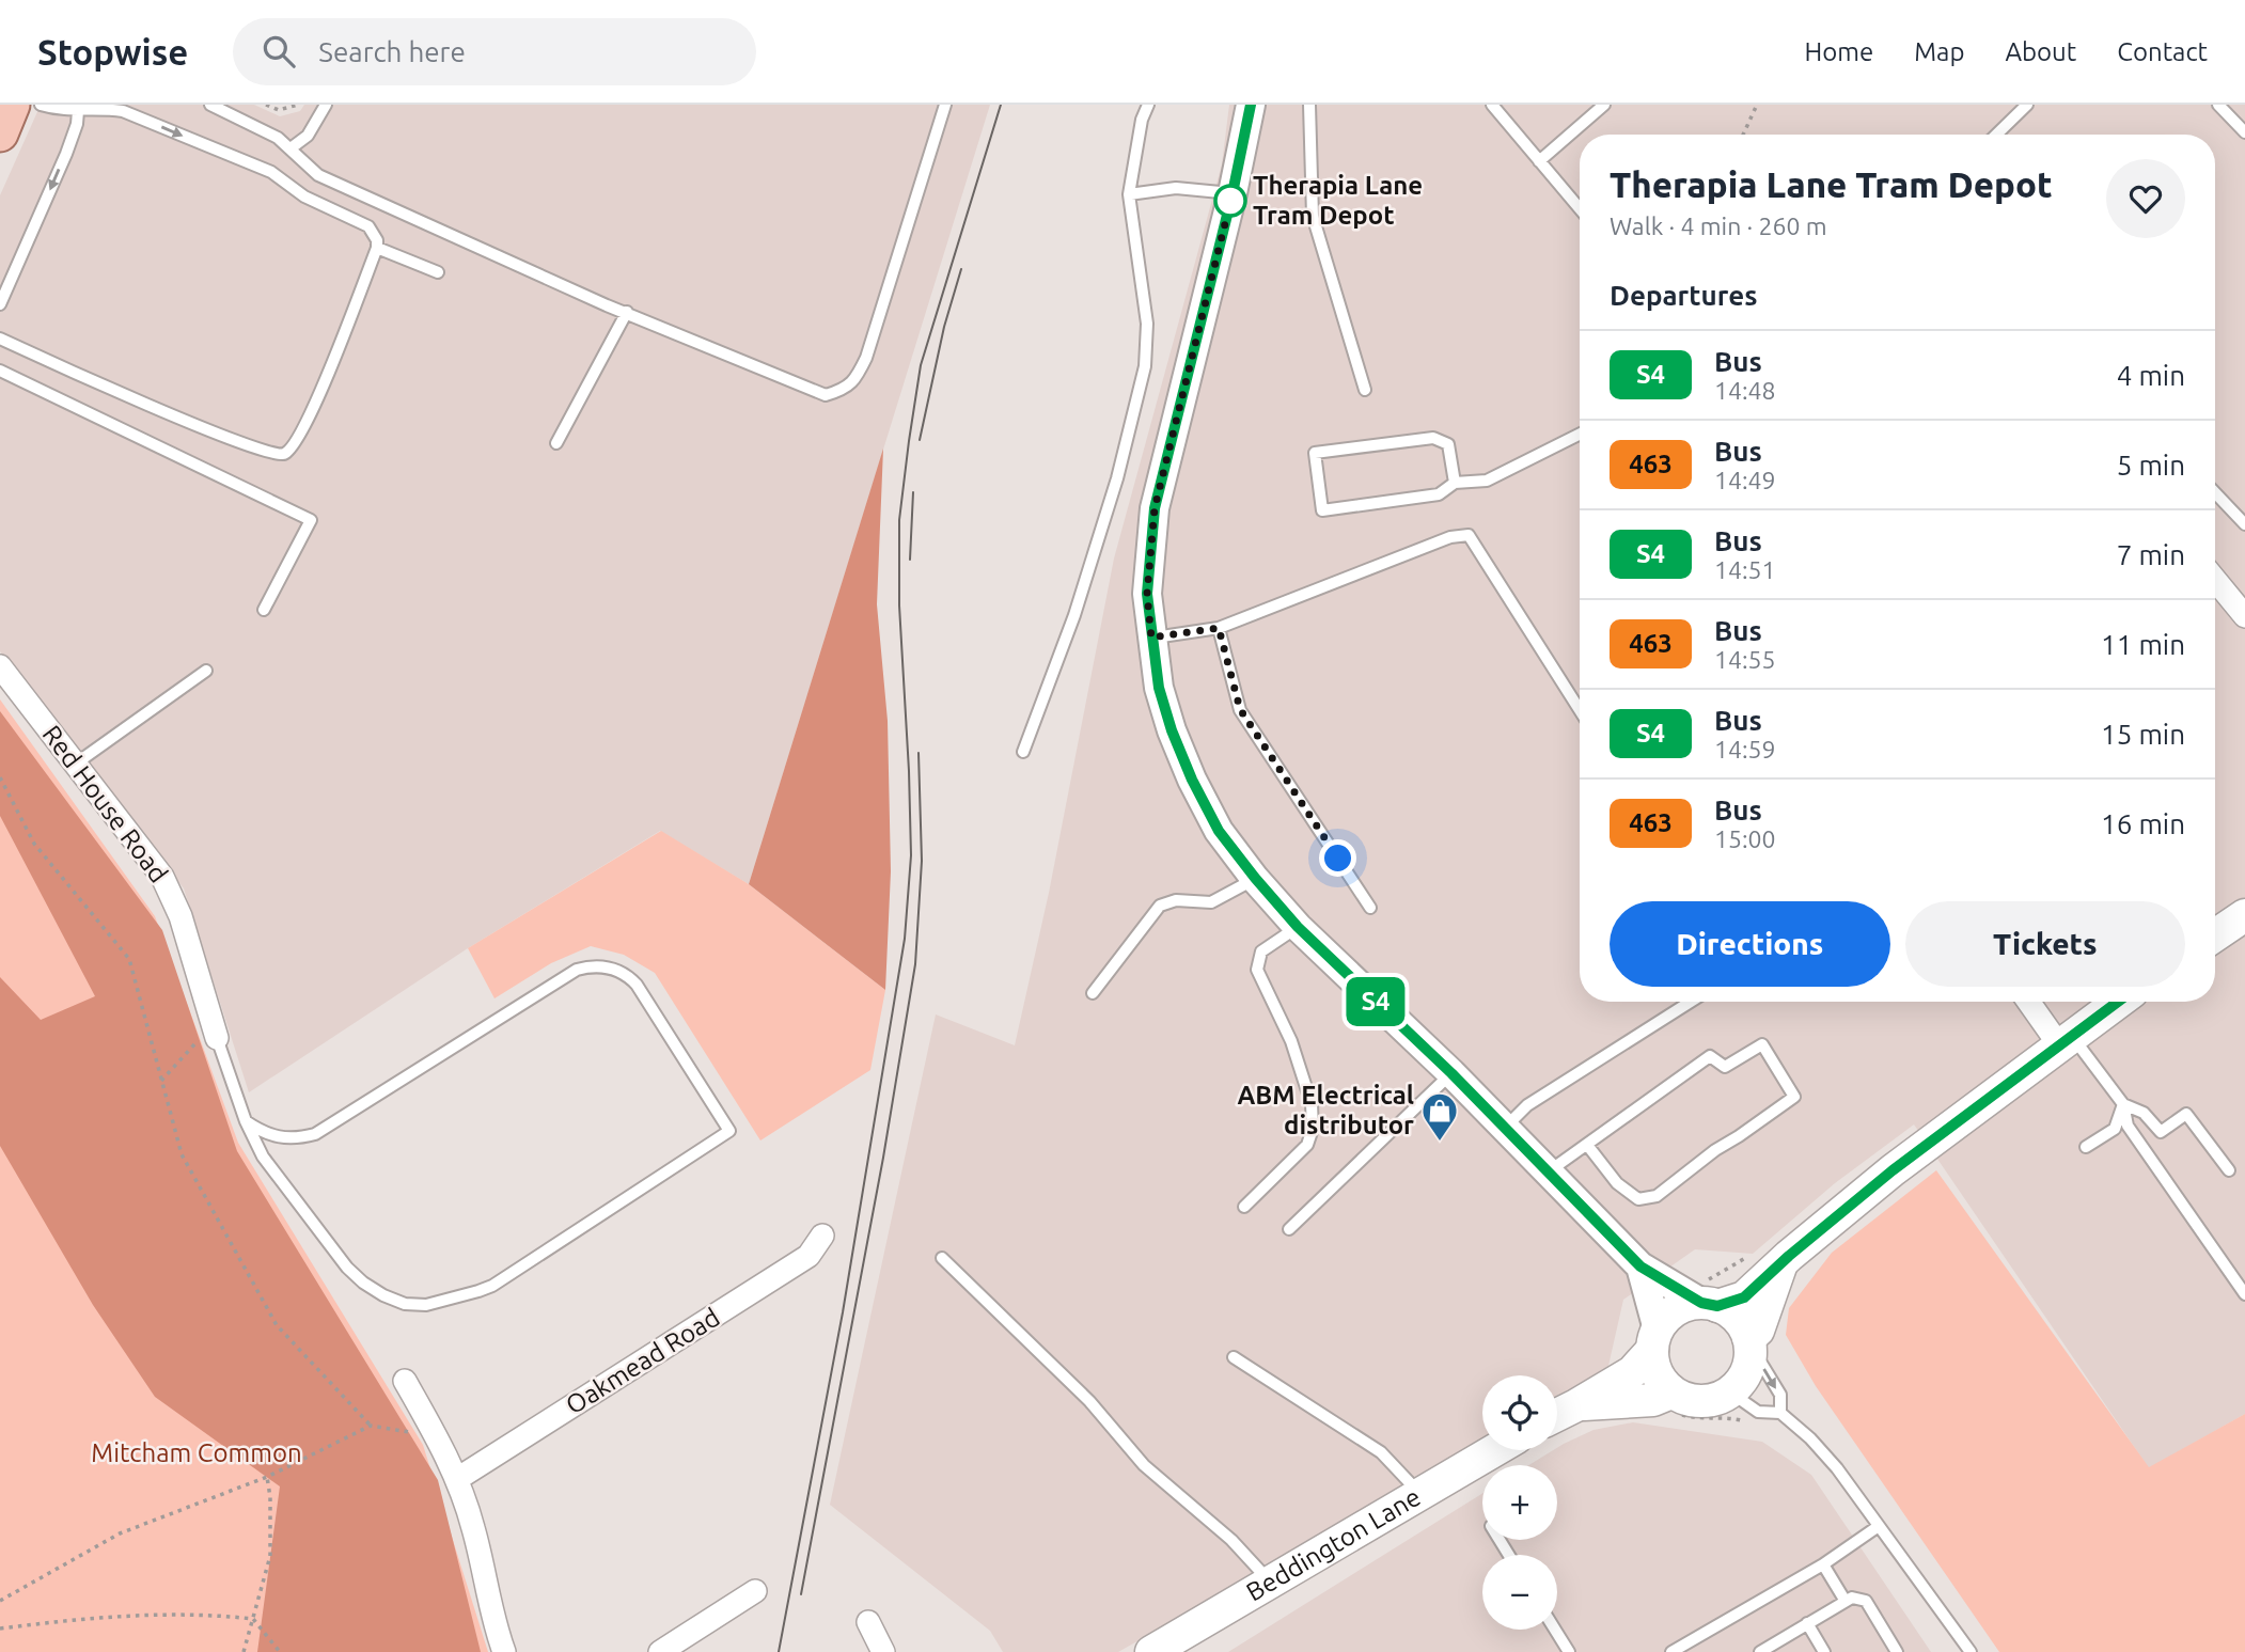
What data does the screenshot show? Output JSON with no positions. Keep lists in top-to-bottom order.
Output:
{
  "streets": {
    "main road": ["Beddington Lane"],
    "street": ["Red House Road", "Oakmead Road"]
  },
  "parks": ["Mitcham Common"],
  "places": {
    "other": ["Therapia Lane Tram Depot"],
    "shop": ["ABM Electrical distributor"]
  },
  "lines": ["bus line S4"],
  "page": {
    "header": "Stopwise",
    "search": "Search here",
    "nav": [
      "Home",
      "Map",
      "About",
      "Contact"
    ],
    "on_map": "S4",
    "heading": [
      ["Therapia Lane Tram Depot", "Walk · 4 min · 260 m"],
      "Departures"
    ],
    "list": [
      {
        "mark": "S4",
        "name": "Bus",
        "note": "14:48",
        "value": "4 min"
      },
      {
        "mark": "463",
        "name": "Bus",
        "note": "14:49",
        "value": "5 min"
      },
      {
        "mark": "S4",
        "name": "Bus",
        "note": "14:51",
        "value": "7 min"
      },
      {
        "mark": "463",
        "name": "Bus",
        "note": "14:55",
        "value": "11 min"
      },
      {
        "mark": "S4",
        "name": "Bus",
        "note": "14:59",
        "value": "15 min"
      },
      {
        "mark": "463",
        "name": "Bus",
        "note": "15:00",
        "value": "16 min"
      }
    ],
    "buttons": ["Directions", "Tickets"],
    "map_buttons": ["+", "−"]
  }
}
